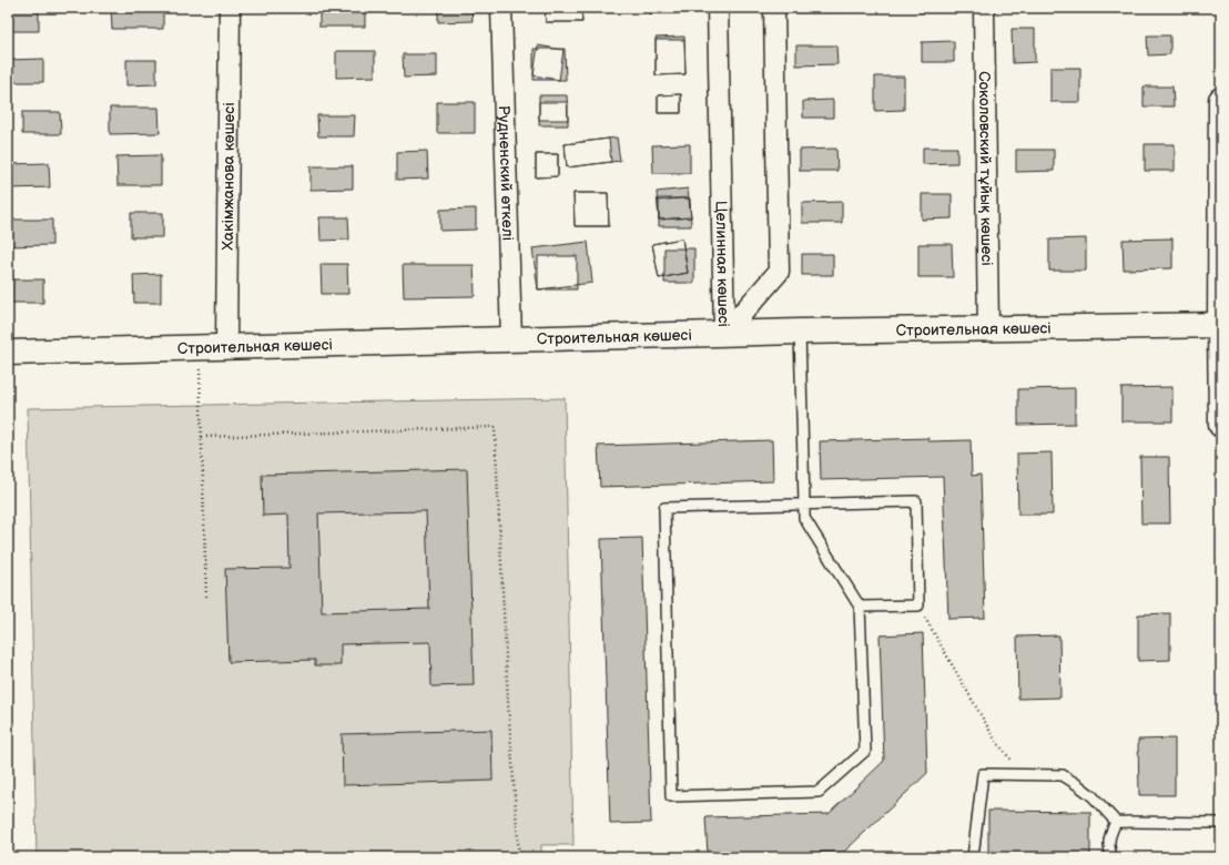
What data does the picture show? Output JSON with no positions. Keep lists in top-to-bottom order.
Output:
{
  "streets": {
    "street": [
      "Соколовский тұйық көшесі",
      "Рудненский өткелі",
      "Хакімжанова көшесі",
      "Целинная көшесі",
      "Строительная көшесі"
    ]
  },
  "crossings": [
    ["Соколовский тұйық көшесі", "Строительная көшесі"],
    ["Рудненский өткелі", "Строительная көшесі"],
    ["Хакімжанова көшесі", "Строительная көшесі"],
    ["Целинная көшесі", "Строительная көшесі"]
  ]
}
